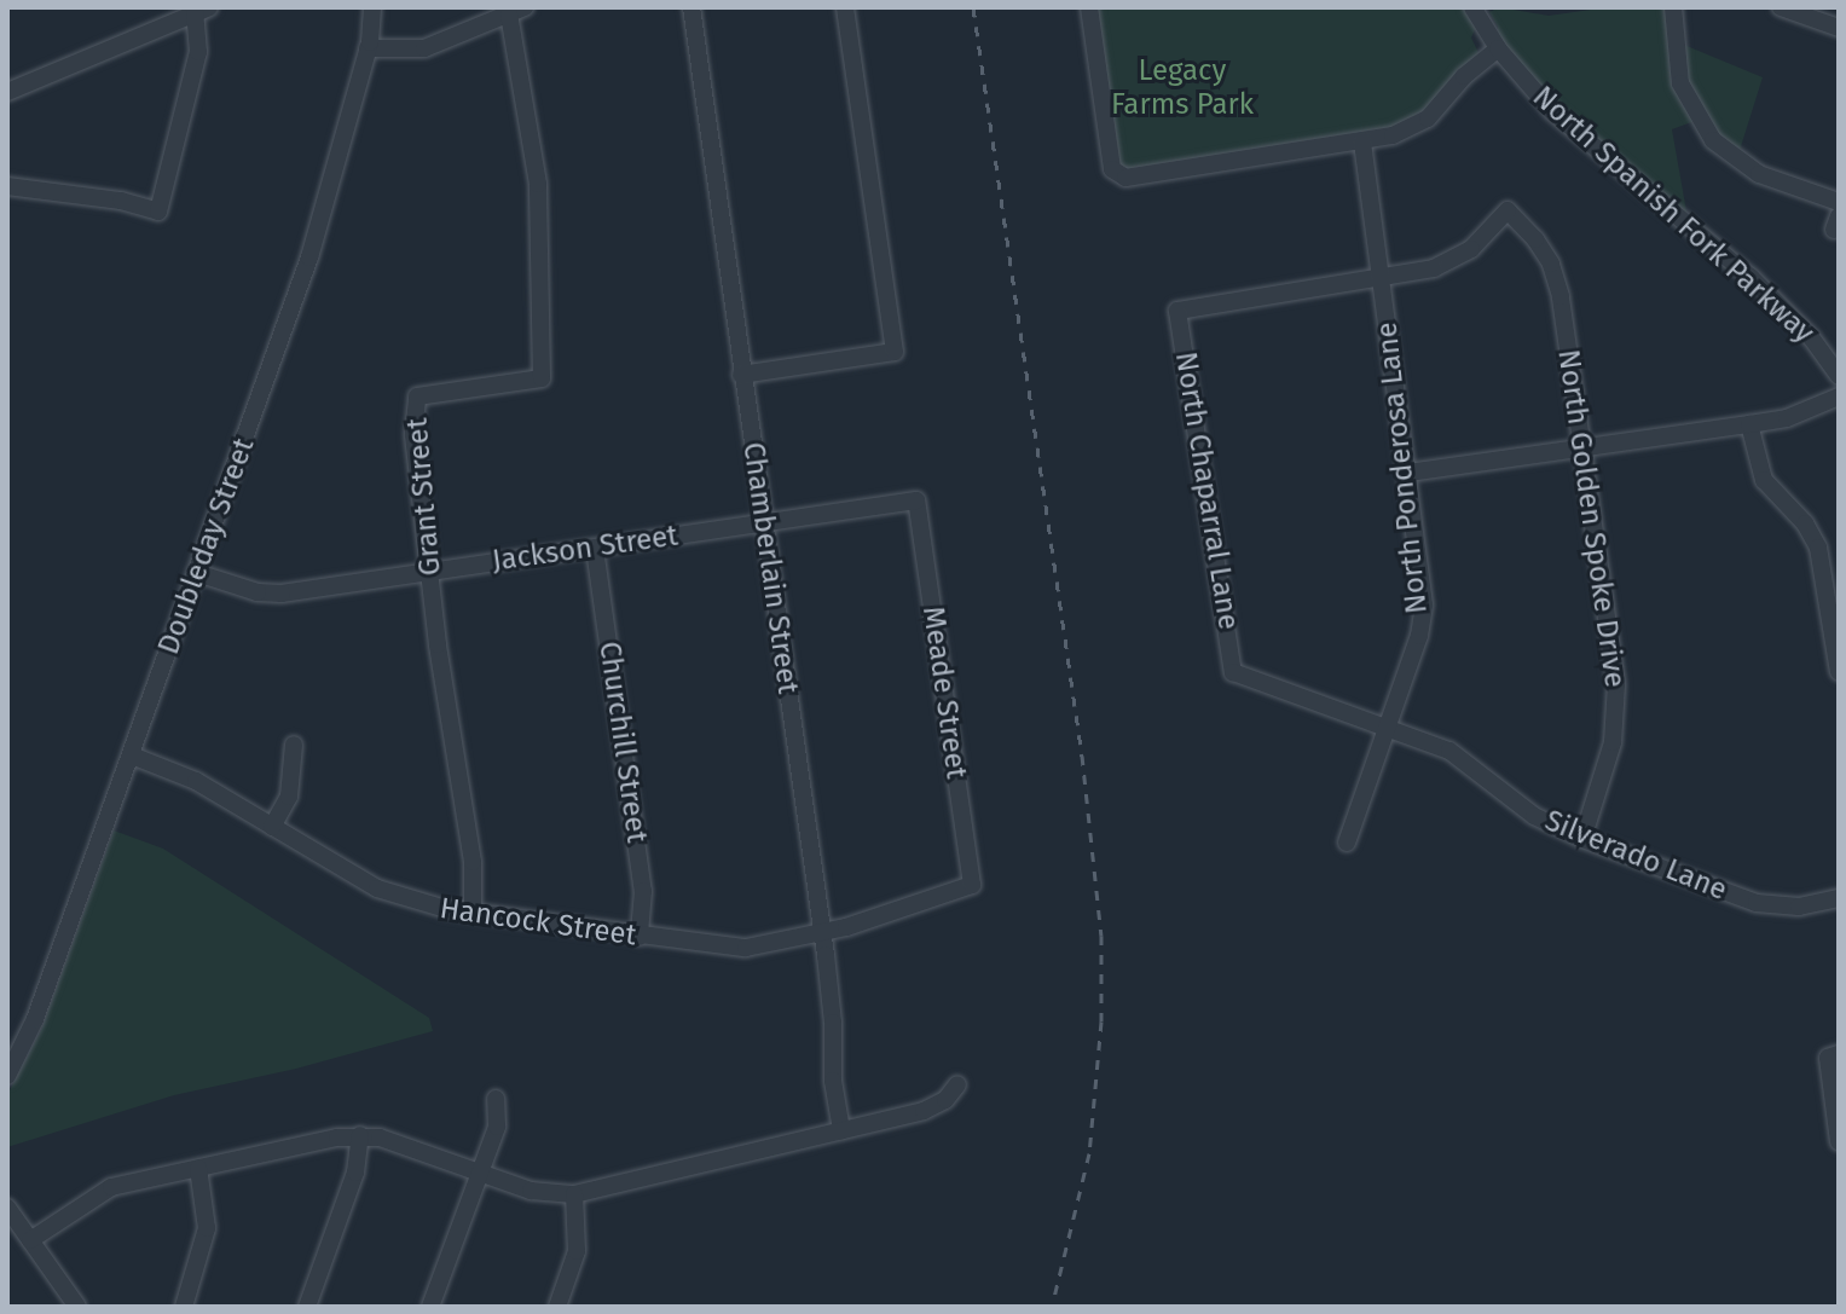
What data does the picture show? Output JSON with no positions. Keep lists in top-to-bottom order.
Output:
{
  "streets": {
    "street": [
      "North Spanish Fork Parkway",
      "North Ponderosa Lane",
      "North Chaparral Lane",
      "Grant Street",
      "North Golden Spoke Drive",
      "Doubleday Street",
      "Jackson Street",
      "Chamberlain Street",
      "Meade Street",
      "Churchill Street",
      "Silverado Lane",
      "Hancock Street"
    ]
  },
  "crossings": [
    ["North Ponderosa Lane", "North Chaparral Lane"],
    ["North Ponderosa Lane", "North Golden Spoke Drive"],
    ["North Ponderosa Lane", "Silverado Lane"],
    ["North Chaparral Lane", "North Golden Spoke Drive"],
    ["North Chaparral Lane", "Silverado Lane"],
    ["Grant Street", "Jackson Street"],
    ["Grant Street", "Hancock Street"],
    ["North Golden Spoke Drive", "Silverado Lane"],
    ["Doubleday Street", "Jackson Street"],
    ["Doubleday Street", "Hancock Street"],
    ["Jackson Street", "Chamberlain Street"],
    ["Jackson Street", "Meade Street"],
    ["Jackson Street", "Churchill Street"],
    ["Chamberlain Street", "Hancock Street"],
    ["Meade Street", "Hancock Street"],
    ["Churchill Street", "Hancock Street"]
  ],
  "parks": ["Legacy Farms Park"]
}
